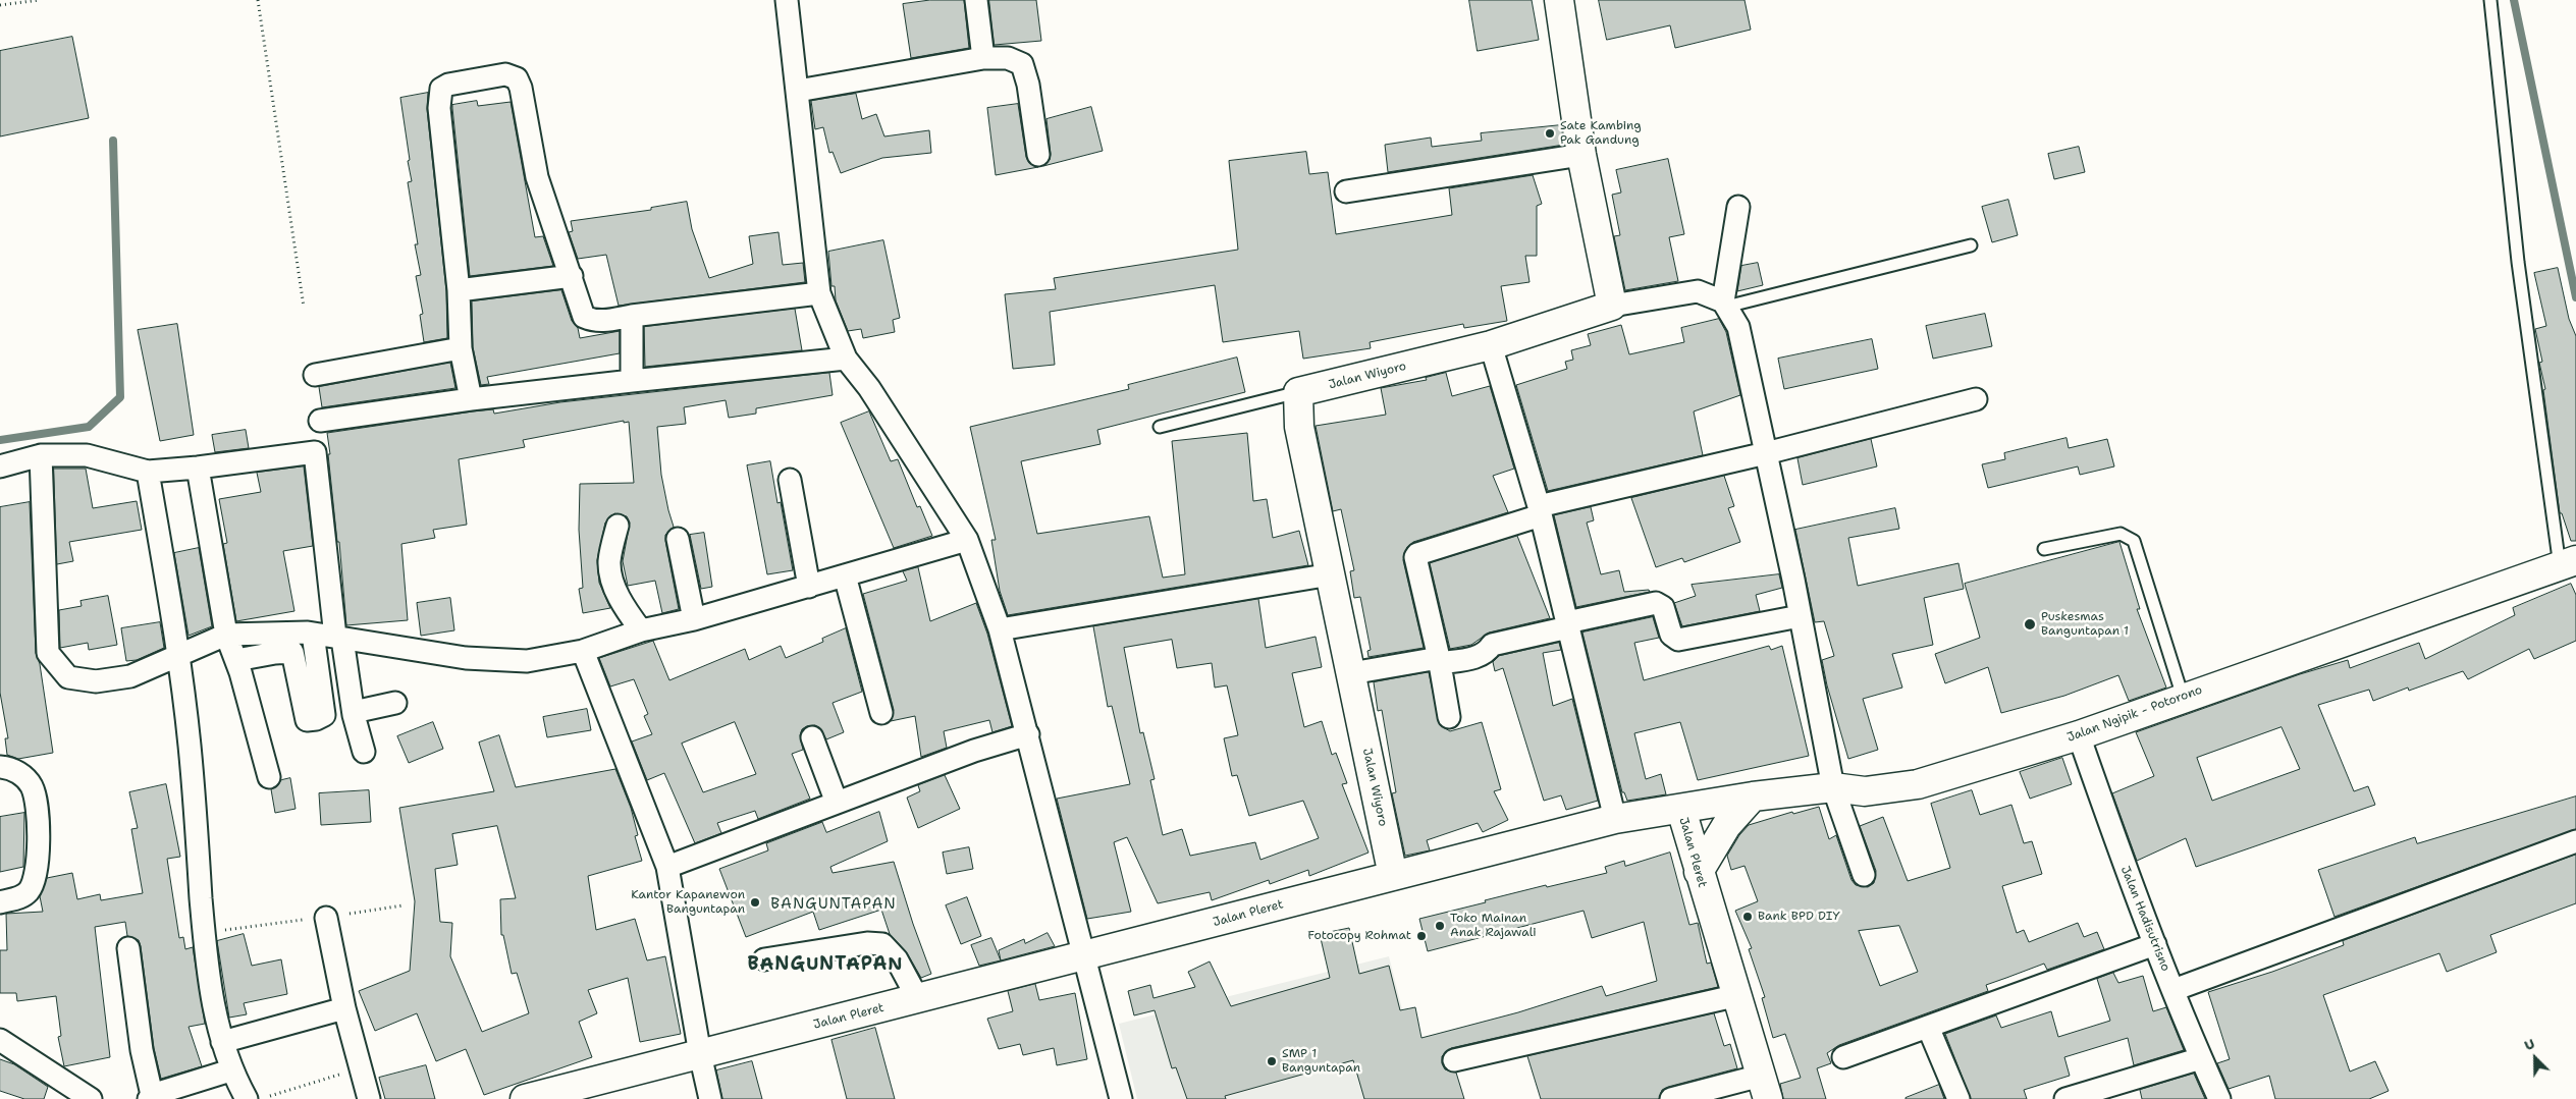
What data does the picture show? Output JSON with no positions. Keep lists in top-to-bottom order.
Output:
{
  "streets": {
    "street": [
      "Jalan Wiyoro",
      "Jalan Ngipik - Potorono",
      "Jalan Pleret",
      "Jalan Hadisutrisno"
    ]
  },
  "crossings": [
    ["Jalan Wiyoro", "Jalan Pleret"],
    ["Jalan Ngipik - Potorono", "Jalan Pleret"],
    ["Jalan Ngipik - Potorono", "Jalan Hadisutrisno"]
  ],
  "districts": ["BANGUNTAPAN", "BANGUNTAPAN"],
  "places": [
    "Sate Kambing Pak Gandung",
    "Puskesmas Banguntapan 1",
    "Kantor Kapanewon Banguntapan",
    "Bank BPD DIY",
    "Toko Mainan Anak Rajawali",
    "Fotocopy Rohmat",
    "SMP 1 Banguntapan"
  ],
  "north": "top left"
}
